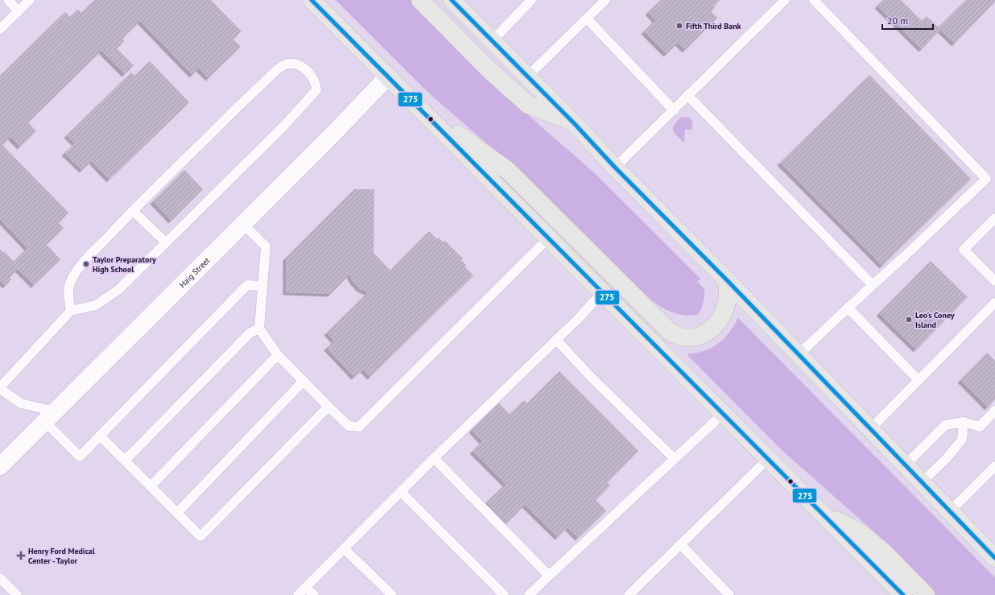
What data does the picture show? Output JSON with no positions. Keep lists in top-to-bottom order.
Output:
{
  "streets": {
    "street": ["Haig Street"]
  },
  "places": {
    "other": ["Fifth Third Bank", "Taylor Preparatory High School", "Leo's Coney Island"],
    "health": ["Henry Ford Medical Center - Taylor"]
  },
  "lines": ["transit line 275"],
  "scale_bar": "20 m"
}
